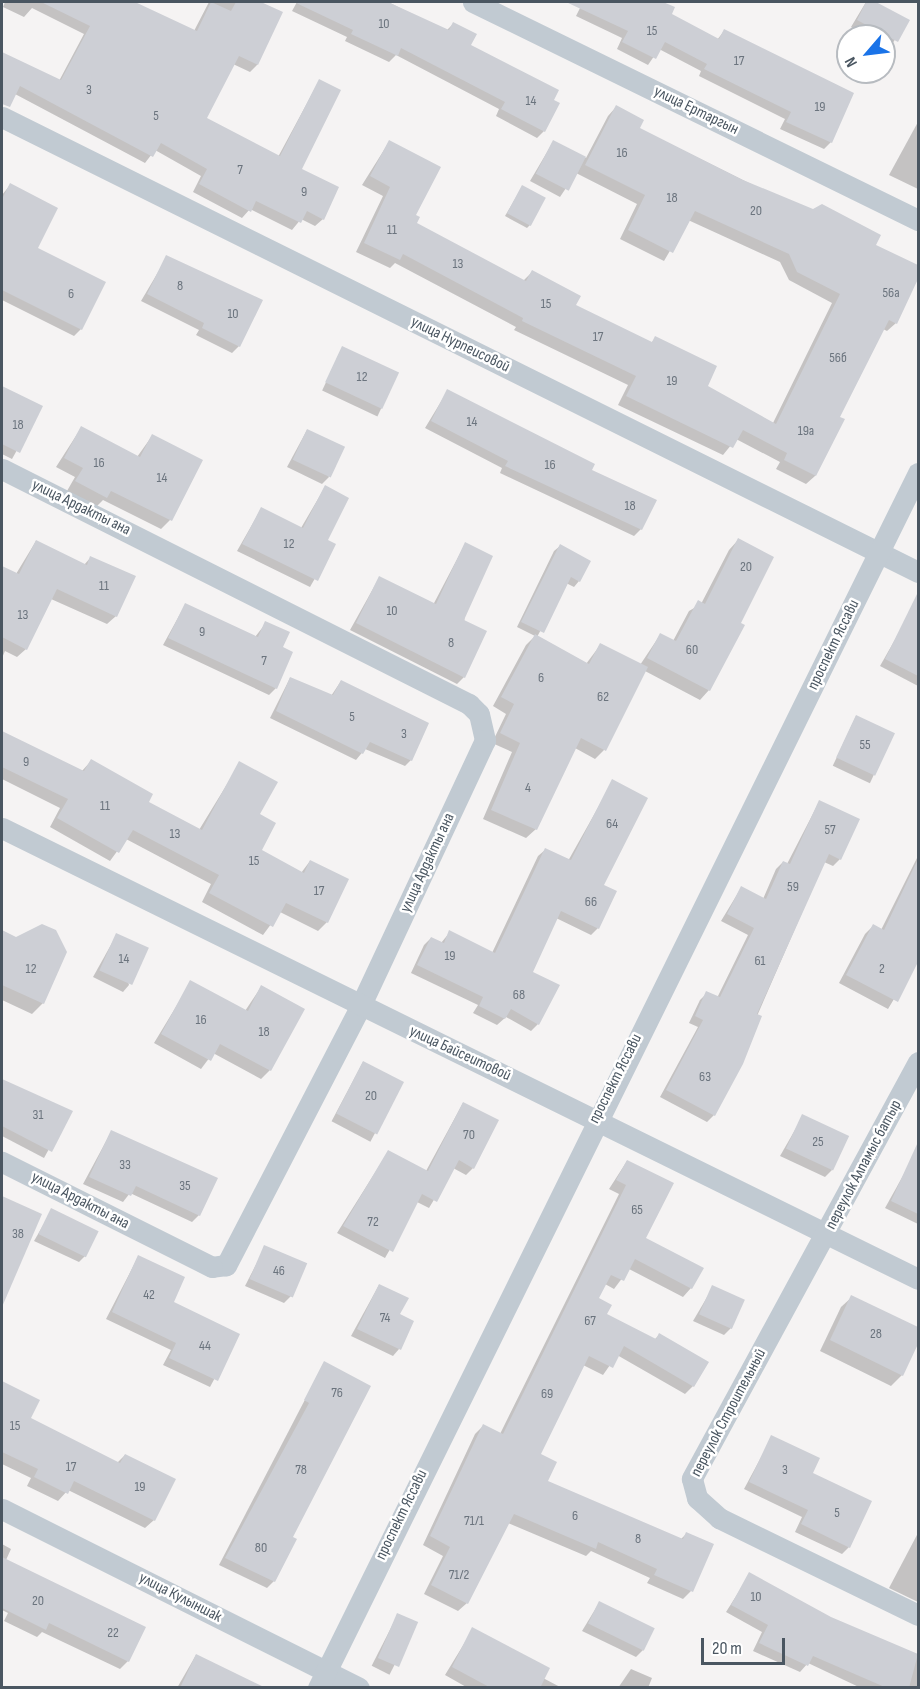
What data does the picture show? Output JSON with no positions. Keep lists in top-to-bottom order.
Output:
{
  "streets": {
    "street": [
      "улица Ертаргын",
      "улица Нурпеисовой",
      "улица Ардакты ана",
      "проспект Яссави",
      "улица Байсеитовой",
      "переулок Алпамыс батыр",
      "переулок Строительный",
      "улица Кулыншак"
    ]
  },
  "crossings": [
    ["улица Нурпеисовой", "проспект Яссави"],
    ["улица Ардакты ана", "улица Байсеитовой"],
    ["проспект Яссави", "улица Байсеитовой"],
    ["проспект Яссави", "улица Кулыншак"],
    ["улица Байсеитовой", "переулок Алпамыс батыр"],
    ["улица Байсеитовой", "переулок Строительный"],
    ["переулок Алпамыс батыр", "переулок Строительный"]
  ],
  "house_numbers": [
    "10",
    "15",
    "17",
    "3",
    "14",
    "19",
    "5",
    "16",
    "7",
    "9",
    "18",
    "20",
    "11",
    "13",
    "8",
    "56а",
    "6",
    "15",
    "10",
    "17",
    "56б",
    "12",
    "19",
    "14",
    "18",
    "19а",
    "16",
    "16",
    "14",
    "18",
    "12",
    "20",
    "11",
    "10",
    "13",
    "9",
    "8",
    "60",
    "7",
    "6",
    "62",
    "5",
    "3",
    "55",
    "9",
    "4",
    "11",
    "64",
    "57",
    "13",
    "15",
    "59",
    "17",
    "66",
    "19",
    "14",
    "61",
    "12",
    "2",
    "68",
    "16",
    "18",
    "63",
    "20",
    "31",
    "70",
    "25",
    "33",
    "35",
    "65",
    "72",
    "38",
    "46",
    "42",
    "74",
    "67",
    "28",
    "44",
    "76",
    "69",
    "15",
    "17",
    "78",
    "3",
    "19",
    "5",
    "6",
    "71/1",
    "8",
    "80",
    "71/2",
    "10",
    "20",
    "22"
  ],
  "scale_bar": "20 m",
  "north": "bottom left"
}
